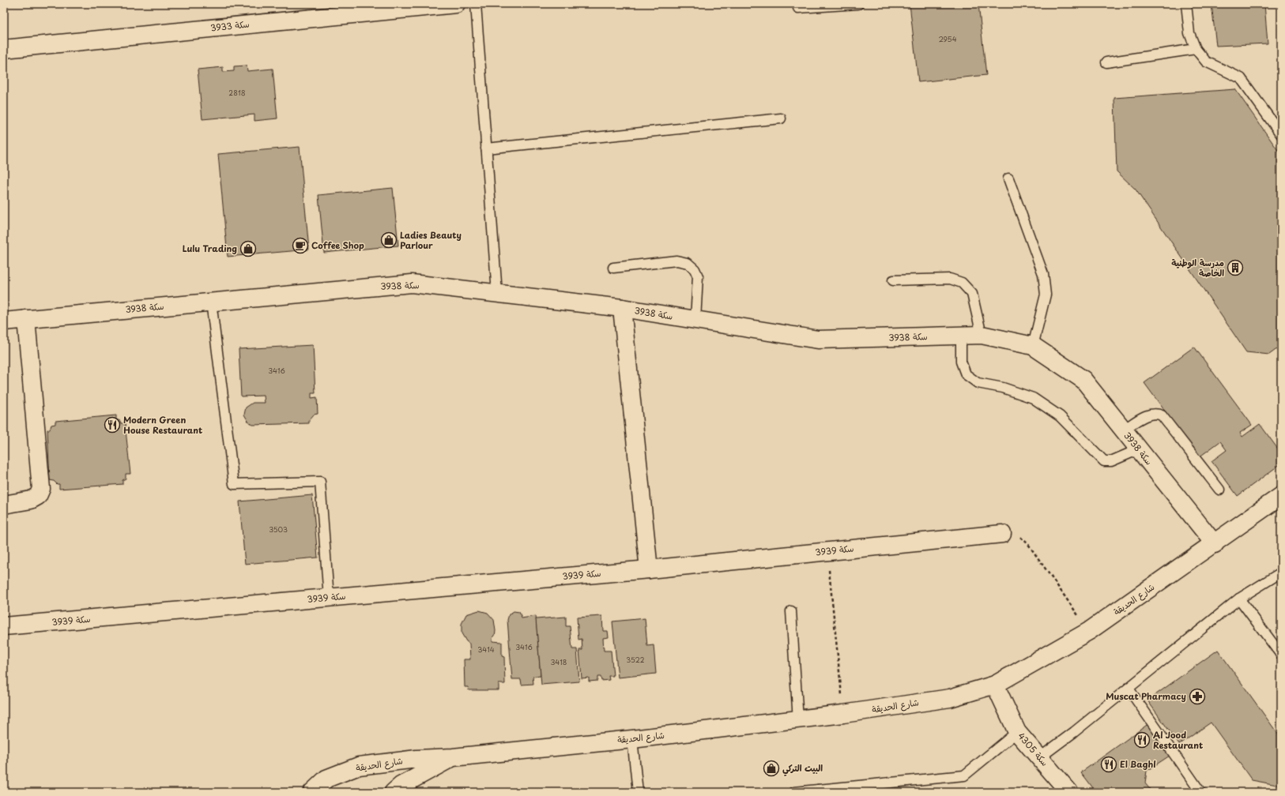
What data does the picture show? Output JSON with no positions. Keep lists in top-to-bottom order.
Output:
{
  "streets": {
    "street": [
      "سكة 3933",
      "سكة 3938",
      "سكة 3939",
      "شارع الحديقة",
      "سكة 4305"
    ]
  },
  "crossings": [
    ["سكة 3938", "شارع الحديقة"],
    ["شارع الحديقة", "سكة 4305"]
  ],
  "places": {
    "shop": ["Ladies Beauty Parlour", "Lulu Trading", "البيت التركي"],
    "cafe": ["Coffee Shop"],
    "building": ["مدرسة الوطنية الخاصة"],
    "restaurant": ["Modern Green House Restaurant", "Al Jood Restaurant", "El Baghl"],
    "pharmacy": ["Muscat Pharmacy"]
  },
  "house_numbers": [
    "2954",
    "2818",
    "3416",
    "3503",
    "3416",
    "3414",
    "3522",
    "3418"
  ]
}
